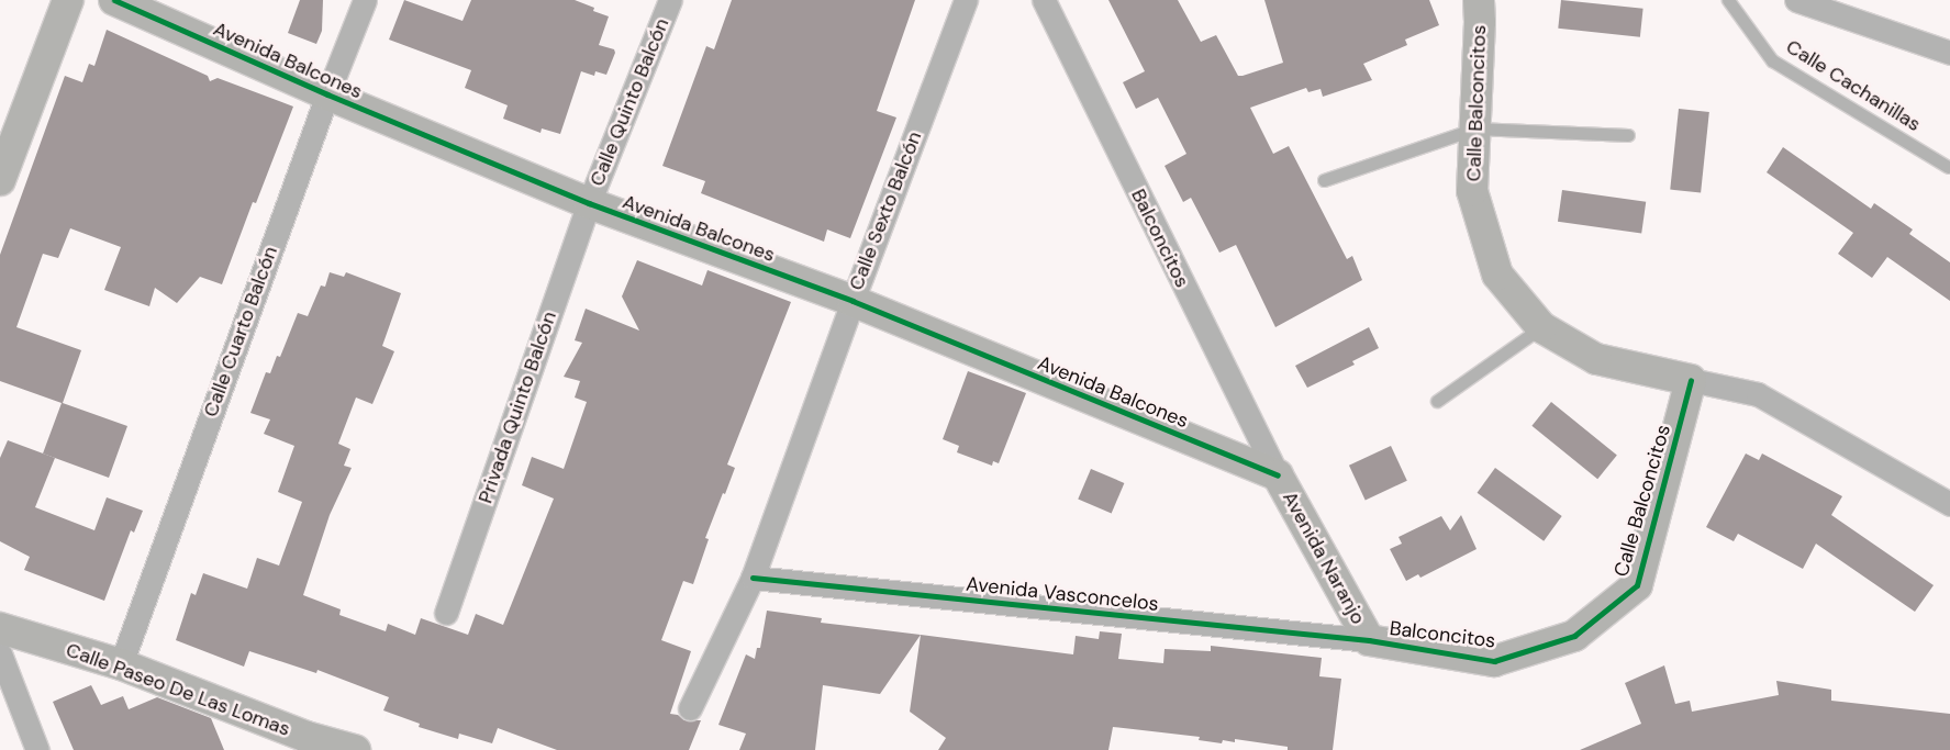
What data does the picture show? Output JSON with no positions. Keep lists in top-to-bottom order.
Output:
{
  "streets": {
    "street": [
      "Avenida Balcones",
      "Calle Quinto Balcón",
      "Calle Balconcitos",
      "Calle Sexto Balcón",
      "Balconcitos",
      "Calle Cuarto Balcón",
      "Privada Quinto Balcón",
      "Avenida Naranjo",
      "Avenida Vasconcelos",
      "Calle Paseo De Las Lomas"
    ],
    "lane": ["Calle Cachanillas"]
  },
  "crossings": [
    ["Avenida Balcones", "Calle Quinto Balcón"],
    ["Avenida Balcones", "Calle Sexto Balcón"],
    ["Avenida Balcones", "Balconcitos"],
    ["Avenida Balcones", "Calle Cuarto Balcón"],
    ["Avenida Balcones", "Privada Quinto Balcón"],
    ["Avenida Balcones", "Avenida Naranjo"],
    ["Calle Quinto Balcón", "Privada Quinto Balcón"],
    ["Calle Balconcitos", "Balconcitos"],
    ["Calle Sexto Balcón", "Avenida Vasconcelos"],
    ["Balconcitos", "Avenida Naranjo"],
    ["Balconcitos", "Avenida Vasconcelos"],
    ["Calle Cuarto Balcón", "Calle Paseo De Las Lomas"],
    ["Avenida Naranjo", "Avenida Vasconcelos"]
  ]
}
